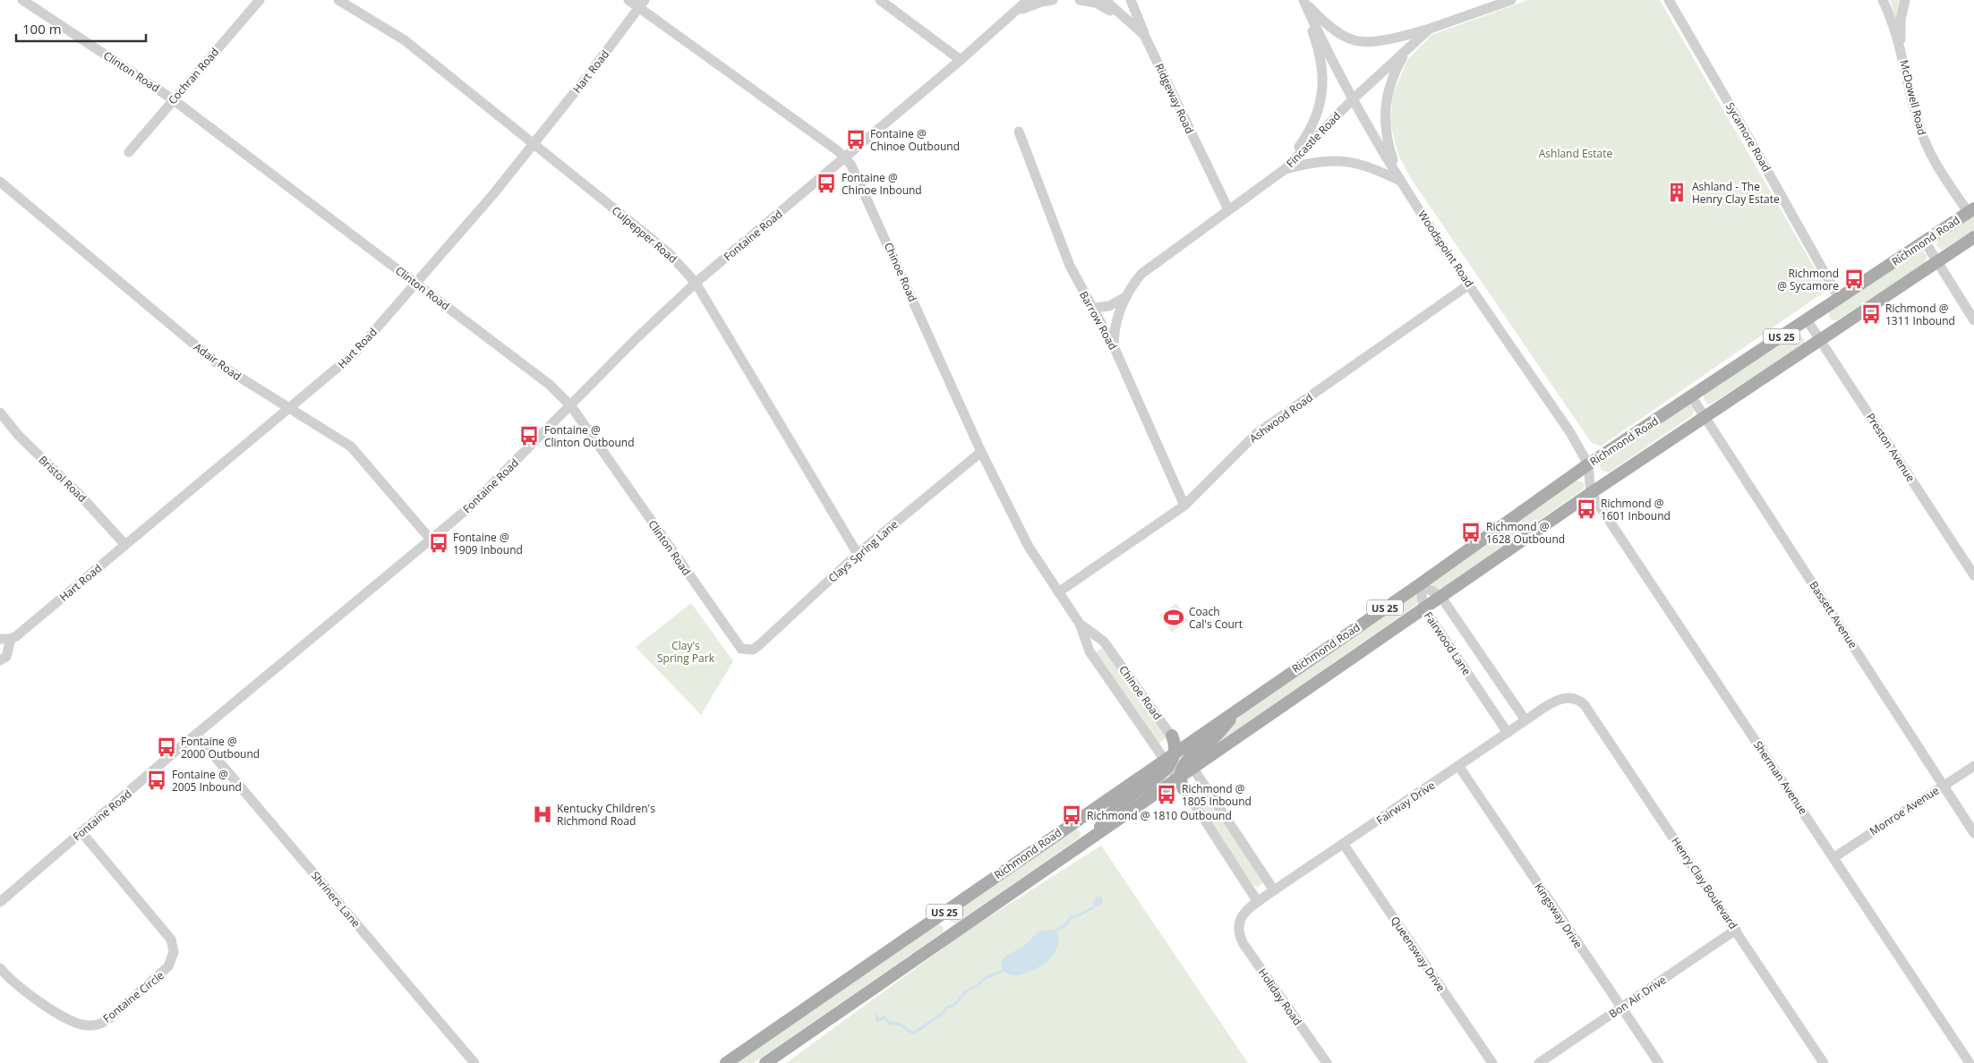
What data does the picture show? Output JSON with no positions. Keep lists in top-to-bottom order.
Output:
{
  "streets": {
    "main road": ["Richmond Road", "US 25"],
    "street": [
      "Clinton Road",
      "Hart Road",
      "Cochran Road",
      "McDowell Road",
      "Ridgeway Road",
      "Sycamore Road",
      "Fincastle Road",
      "Culpepper Road",
      "Fontaine Road",
      "Woodspoint Road",
      "Chinoe Road",
      "Barrow Road",
      "Adair Road",
      "Ashwood Road",
      "Preston Avenue",
      "Bristol Road",
      "Clays Spring Lane",
      "Bassett Avenue",
      "Fairwood Lane",
      "Sherman Avenue",
      "Fairway Drive",
      "Monroe Avenue",
      "Henry Clay Boulevard",
      "Shriners Lane",
      "Kingsway Drive",
      "Queensway Drive",
      "Fontaine Circle",
      "Holiday Road",
      "Bon Air Drive"
    ]
  },
  "crossings": [
    ["Clinton Road", "Hart Road"],
    ["Clinton Road", "Cochran Road"],
    ["Clinton Road", "Fontaine Road"],
    ["Clinton Road", "Clays Spring Lane"],
    ["Hart Road", "Culpepper Road"],
    ["Hart Road", "Chinoe Road"],
    ["Hart Road", "Adair Road"],
    ["Hart Road", "Bristol Road"],
    ["McDowell Road", "Richmond Road"],
    ["Ridgeway Road", "Fincastle Road"],
    ["Sycamore Road", "Richmond Road"],
    ["Fincastle Road", "Woodspoint Road"],
    ["Fincastle Road", "Barrow Road"],
    ["Culpepper Road", "Fontaine Road"],
    ["Culpepper Road", "Clays Spring Lane"],
    ["Fontaine Road", "Chinoe Road"],
    ["Fontaine Road", "Adair Road"],
    ["Fontaine Road", "Shriners Lane"],
    ["Fontaine Road", "Fontaine Circle"],
    ["Richmond Road", "Woodspoint Road"],
    ["Richmond Road", "Chinoe Road"],
    ["Richmond Road", "Preston Avenue"],
    ["Richmond Road", "Bassett Avenue"],
    ["Richmond Road", "Fairwood Lane"],
    ["Richmond Road", "Sherman Avenue"],
    ["Woodspoint Road", "Ashwood Road"],
    ["Woodspoint Road", "Sherman Avenue"],
    ["Chinoe Road", "Ashwood Road"],
    ["Chinoe Road", "Clays Spring Lane"],
    ["Barrow Road", "Ashwood Road"],
    ["Bassett Avenue", "Monroe Avenue"],
    ["Fairwood Lane", "Fairway Drive"],
    ["Sherman Avenue", "Monroe Avenue"],
    ["Fairway Drive", "Henry Clay Boulevard"],
    ["Fairway Drive", "Kingsway Drive"],
    ["Fairway Drive", "Queensway Drive"],
    ["Fairway Drive", "Holiday Road"],
    ["Henry Clay Boulevard", "Bon Air Drive"],
    ["Kingsway Drive", "Bon Air Drive"]
  ],
  "parks": ["Ashland Estate", "Clay's Spring Park"],
  "places": {
    "bus stop": [
      "Fontaine @ Chinoe Outbound",
      "Fontaine @ Chinoe Inbound",
      "Richmond @ Sycamore",
      "Richmond @ 1311 Inbound",
      "Fontaine @ Clinton Outbound",
      "Richmond @ 1601 Inbound",
      "Richmond @ 1628 Outbound",
      "Fontaine @ 1909 Inbound",
      "Fontaine @ 2000 Outbound",
      "Fontaine @ 2005 Inbound",
      "Richmond @ 1805 Inbound",
      "Richmond @ 1810 Outbound"
    ],
    "building": ["Ashland - The Henry Clay Estate"],
    "sports": ["Coach Cal's Court"],
    "hospital": ["Kentucky Children's Richmond Road"]
  },
  "scale_bar": "100 m"
}
